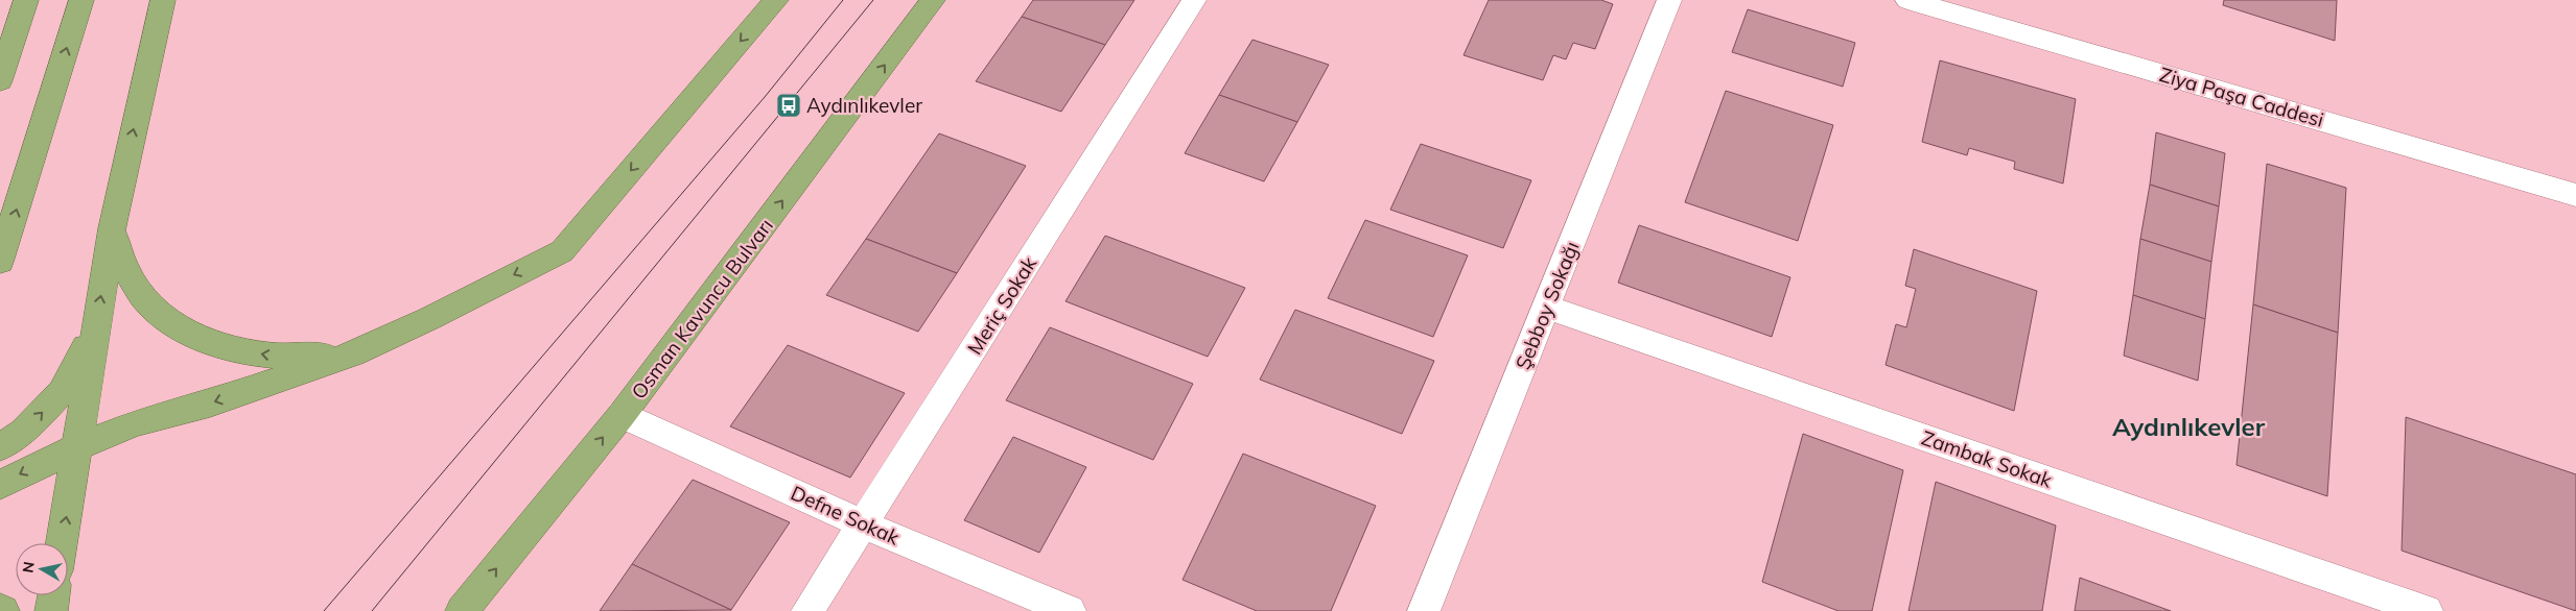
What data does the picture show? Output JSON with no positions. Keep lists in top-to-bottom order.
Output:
{
  "streets": {
    "highway": ["Osman Kavuncu Bulvarı"],
    "street": [
      "Ziya Paşa Caddesi",
      "Meriç Sokak",
      "Şebboy Sokağı",
      "Zambak Sokak",
      "Defne Sokak"
    ]
  },
  "crossings": [
    ["Meriç Sokak", "Defne Sokak"],
    ["Şebboy Sokağı", "Zambak Sokak"],
    ["Osman Kavuncu Bulvarı", "Defne Sokak"]
  ],
  "districts": ["Aydınlıkevler"],
  "places": {
    "bus stop": ["Aydınlıkevler"]
  },
  "north": "left"
}
